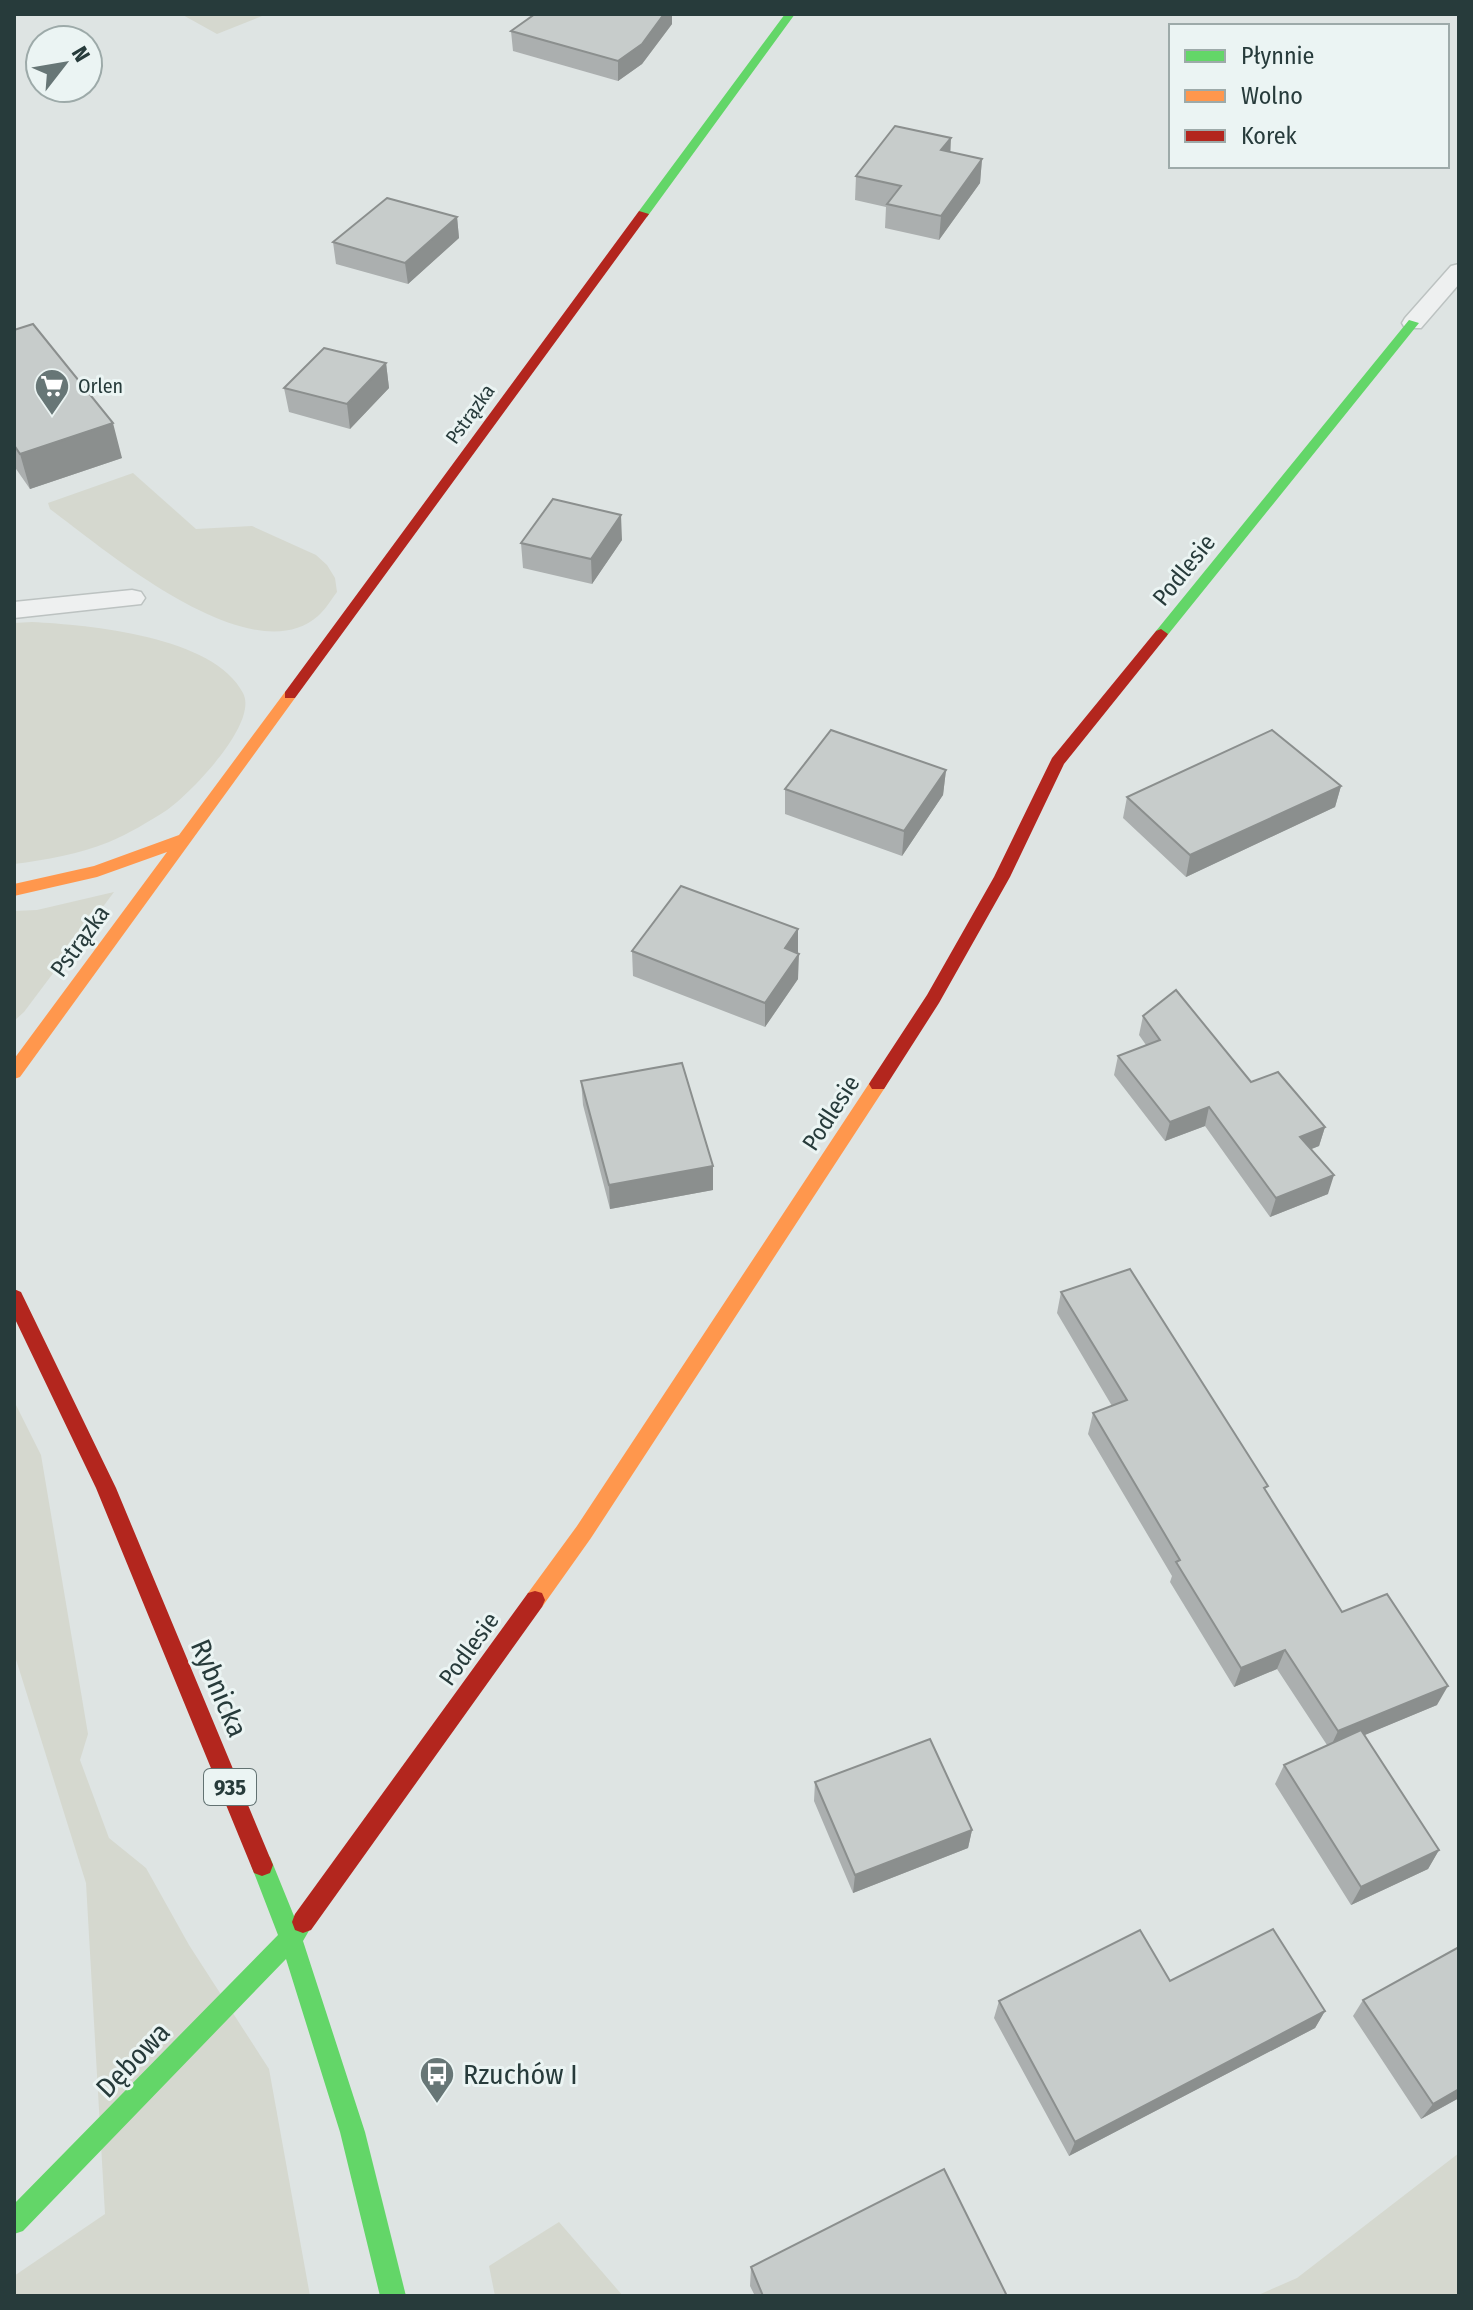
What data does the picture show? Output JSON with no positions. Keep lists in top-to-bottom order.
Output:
{
  "streets": {
    "main road": [
      "Pstrązka",
      "Podlesie",
      "Rybnicka",
      "935",
      "Dębowa"
    ]
  },
  "crossings": [
    ["Podlesie", "Rybnicka"],
    ["Podlesie", "Dębowa"],
    ["Rybnicka", "Dębowa"]
  ],
  "places": {
    "supermarket": ["Orlen"],
    "bus stop": ["Rzuchów I"]
  },
  "legend": ["Płynnie", "Wolno", "Korek"],
  "north": "top right"
}
